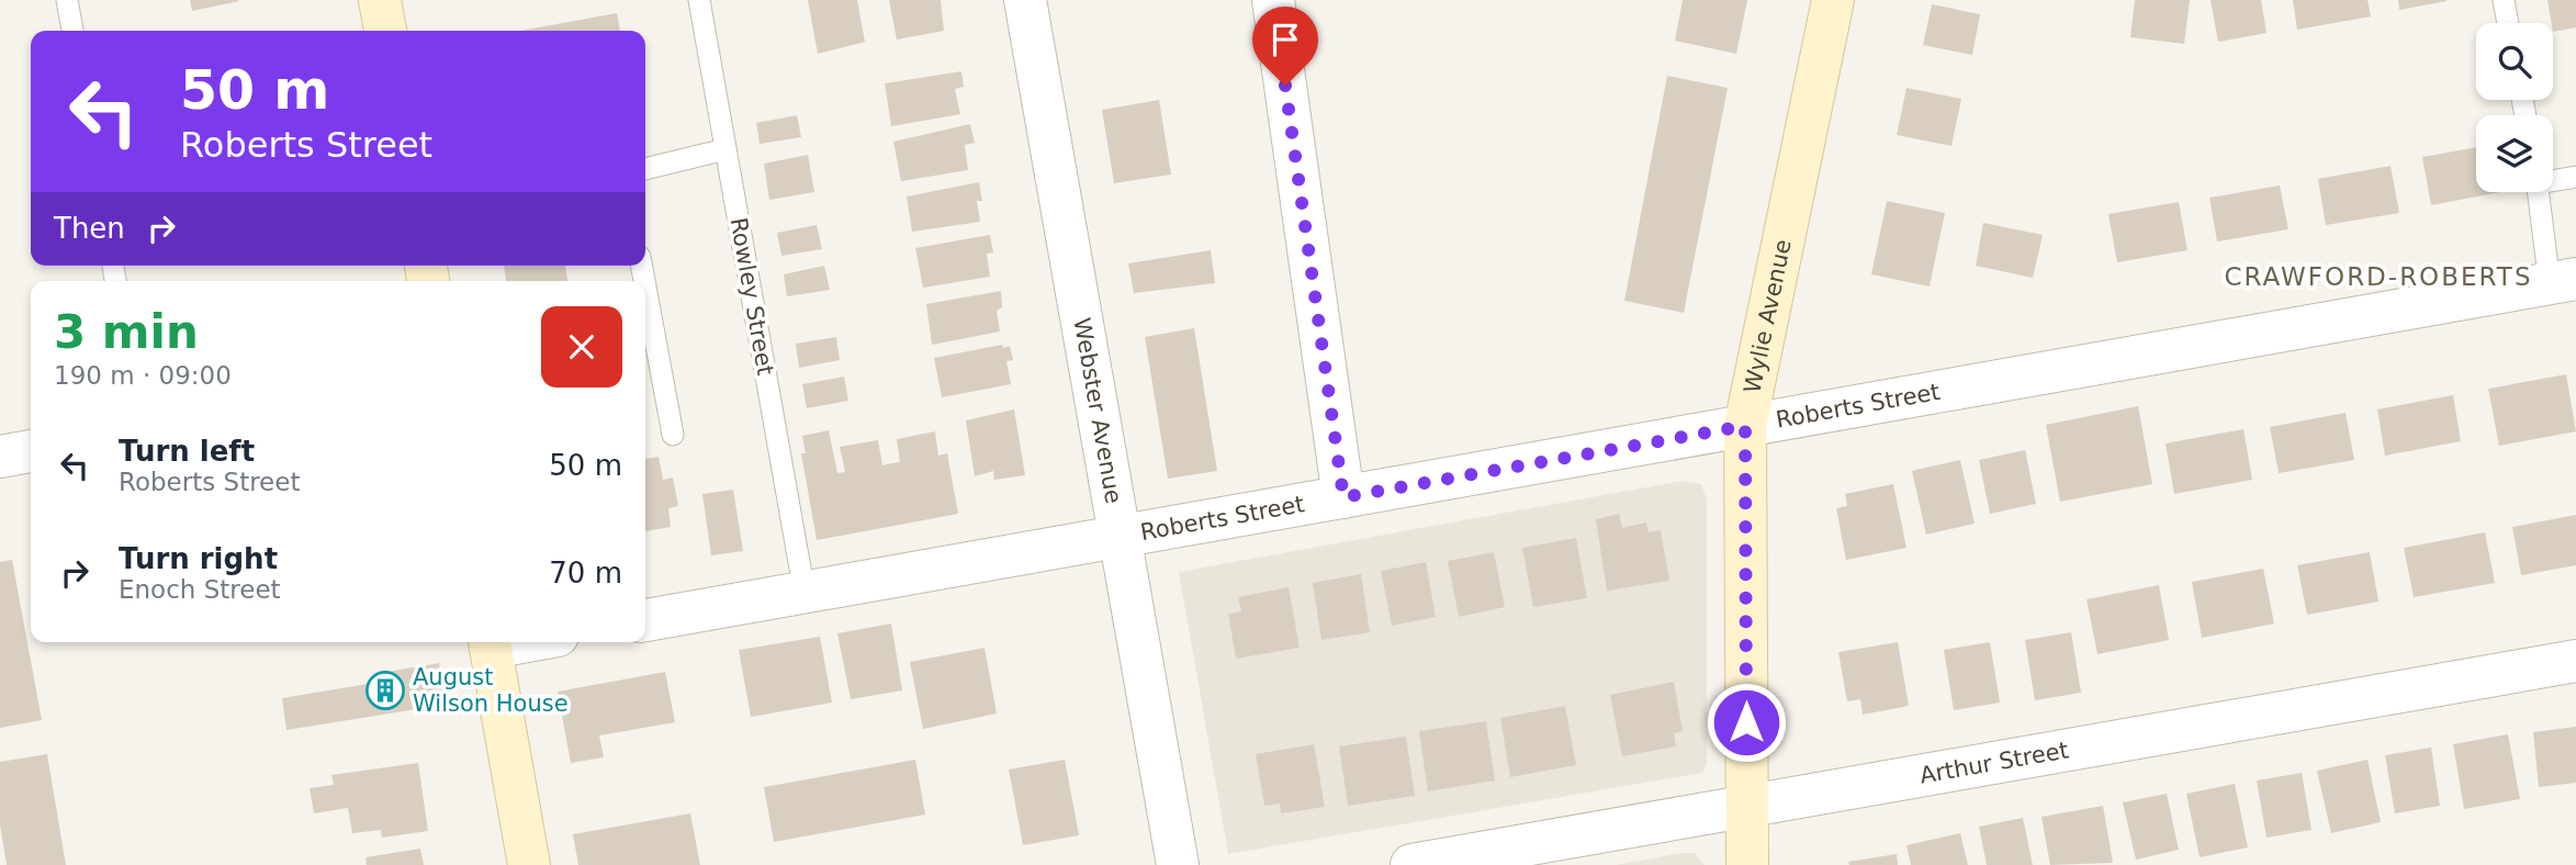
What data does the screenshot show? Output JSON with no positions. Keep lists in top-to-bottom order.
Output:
{
  "streets": {
    "street": [
      "Wylie Avenue",
      "Roberts Street",
      "Webster Avenue",
      "Arthur Street"
    ],
    "lane": ["Rowley Street"]
  },
  "crossings": [
    ["Rowley Street", "Roberts Street"],
    ["Wylie Avenue", "Roberts Street"],
    ["Wylie Avenue", "Arthur Street"],
    ["Roberts Street", "Webster Avenue"]
  ],
  "districts": ["CRAWFORD-ROBERTS"],
  "places": {
    "building": ["August Wilson House"]
  },
  "page": {
    "turn": ["50 m", "Roberts Street"],
    "then": "Then",
    "heading": ["3 min", "190 m · 09:00"],
    "list": [
      {
        "name": "Turn left",
        "note": "Roberts Street",
        "value": "50 m"
      },
      {
        "name": "Turn right",
        "note": "Enoch Street",
        "value": "70 m"
      }
    ]
  }
}
